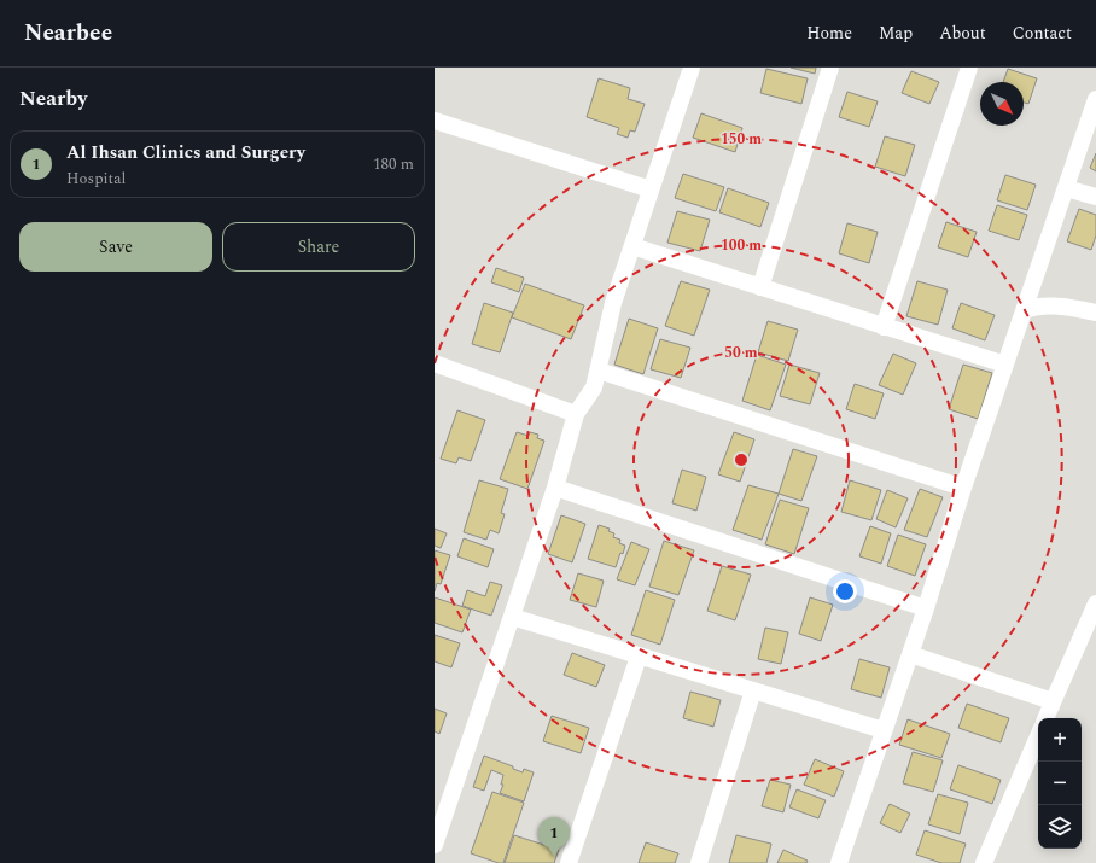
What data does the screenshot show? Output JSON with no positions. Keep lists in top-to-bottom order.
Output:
{
  "north": "bottom right",
  "page": {
    "header": "Nearbee",
    "nav": [
      "Home",
      "Map",
      "About",
      "Contact"
    ],
    "heading": "Nearby",
    "list": [
      {
        "mark": "1",
        "name": "Al Ihsan Clinics and Surgery",
        "note": "Hospital",
        "value": "180 m"
      }
    ],
    "buttons": ["Save", "Share"],
    "map_buttons": ["+", "−"],
    "pins": "1"
  },
  "rings": ["150 m", "100 m", "50 m"]
}
